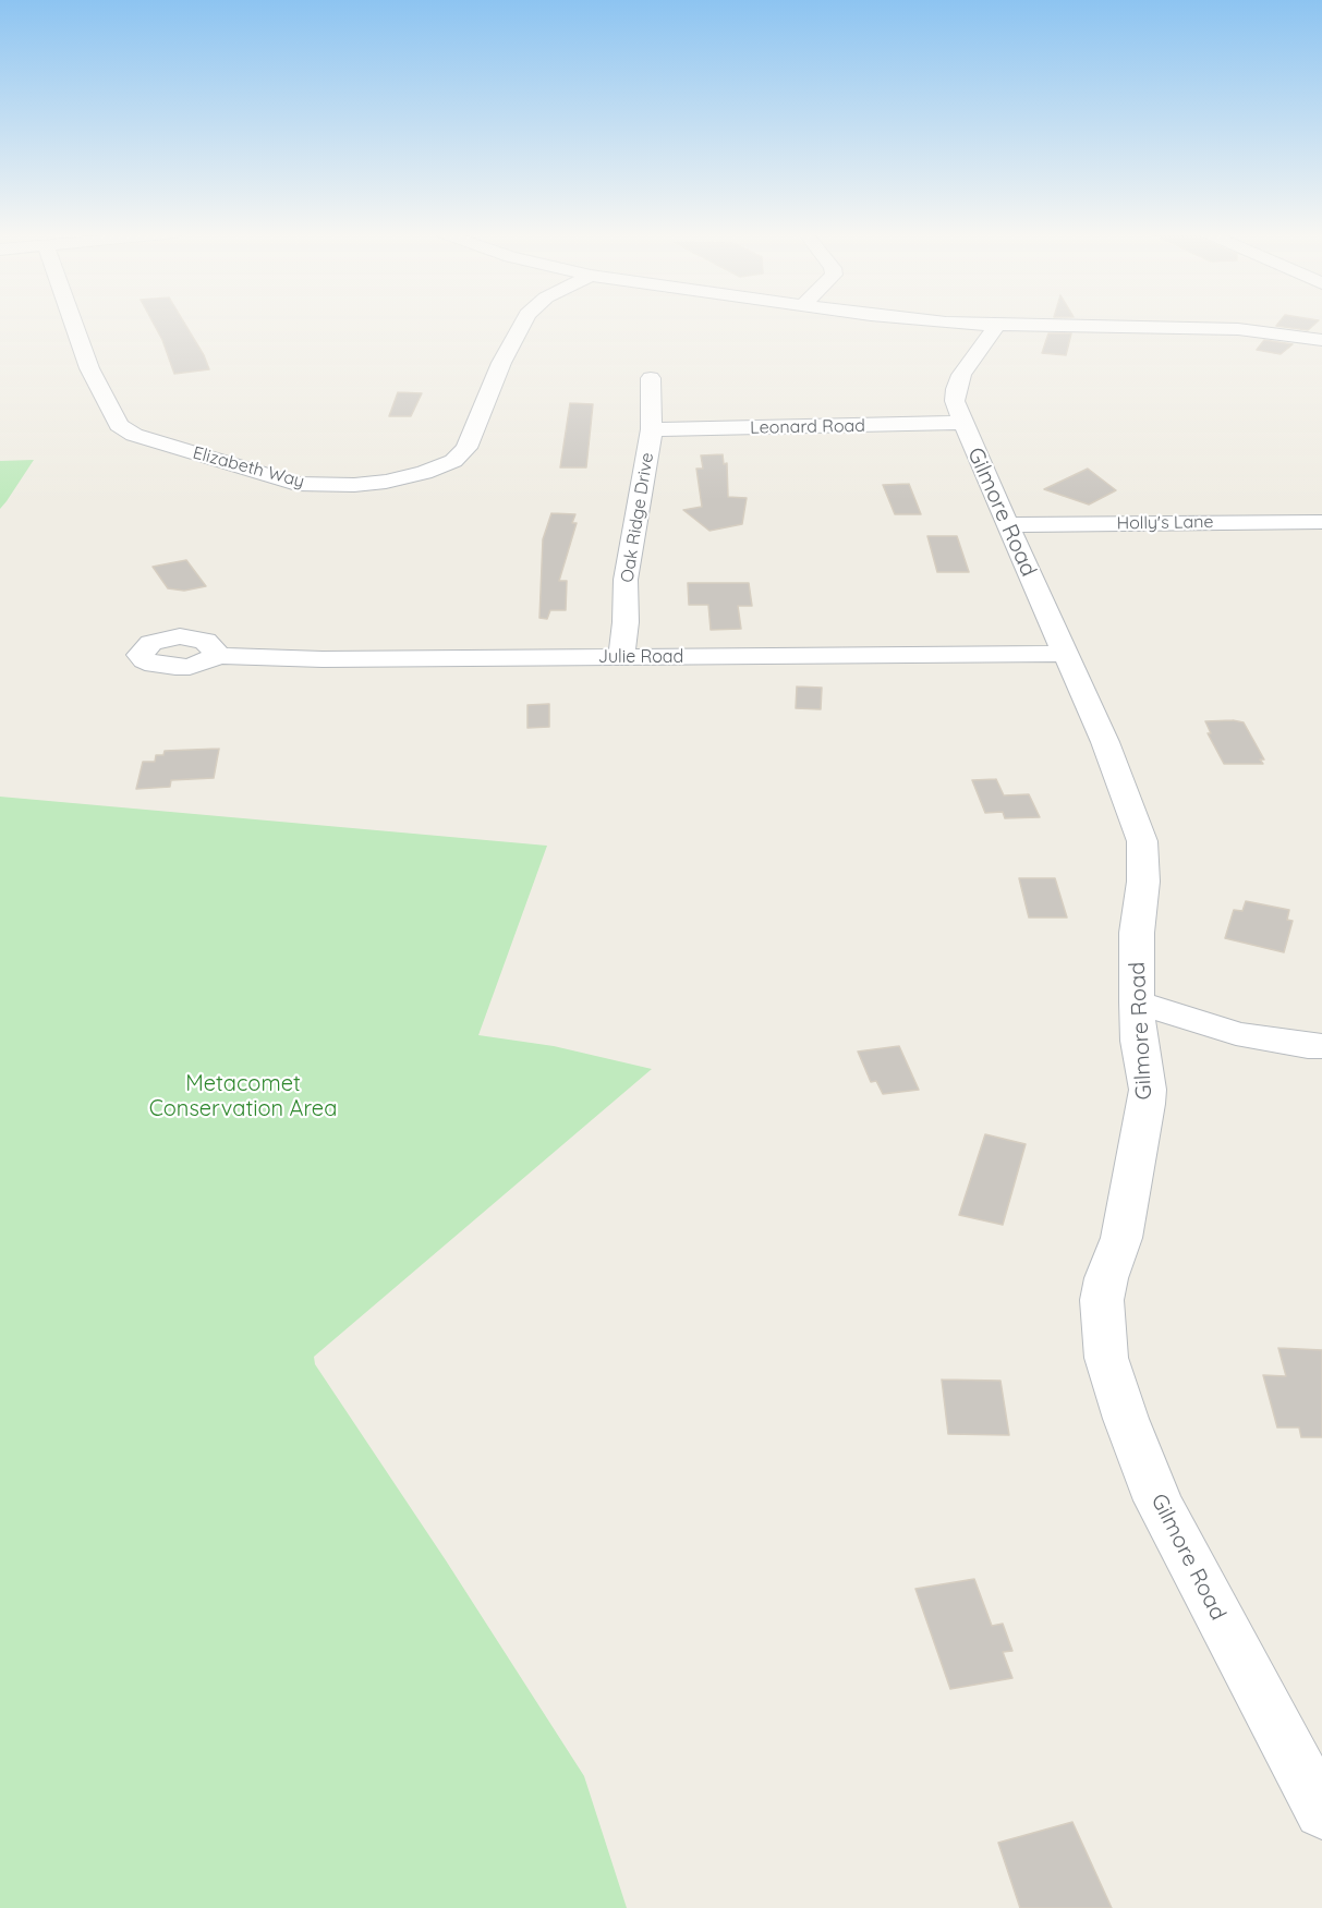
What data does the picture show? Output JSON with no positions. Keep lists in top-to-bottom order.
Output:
{
  "streets": {
    "street": [
      "Leonard Road",
      "Elizabeth Way",
      "Gilmore Road",
      "Oak Ridge Drive",
      "Holly's Lane",
      "Julie Road"
    ]
  },
  "crossings": [
    ["Leonard Road", "Gilmore Road"],
    ["Leonard Road", "Oak Ridge Drive"],
    ["Gilmore Road", "Holly's Lane"],
    ["Gilmore Road", "Julie Road"],
    ["Oak Ridge Drive", "Julie Road"]
  ],
  "parks": ["Metacomet Conservation Area"]
}
